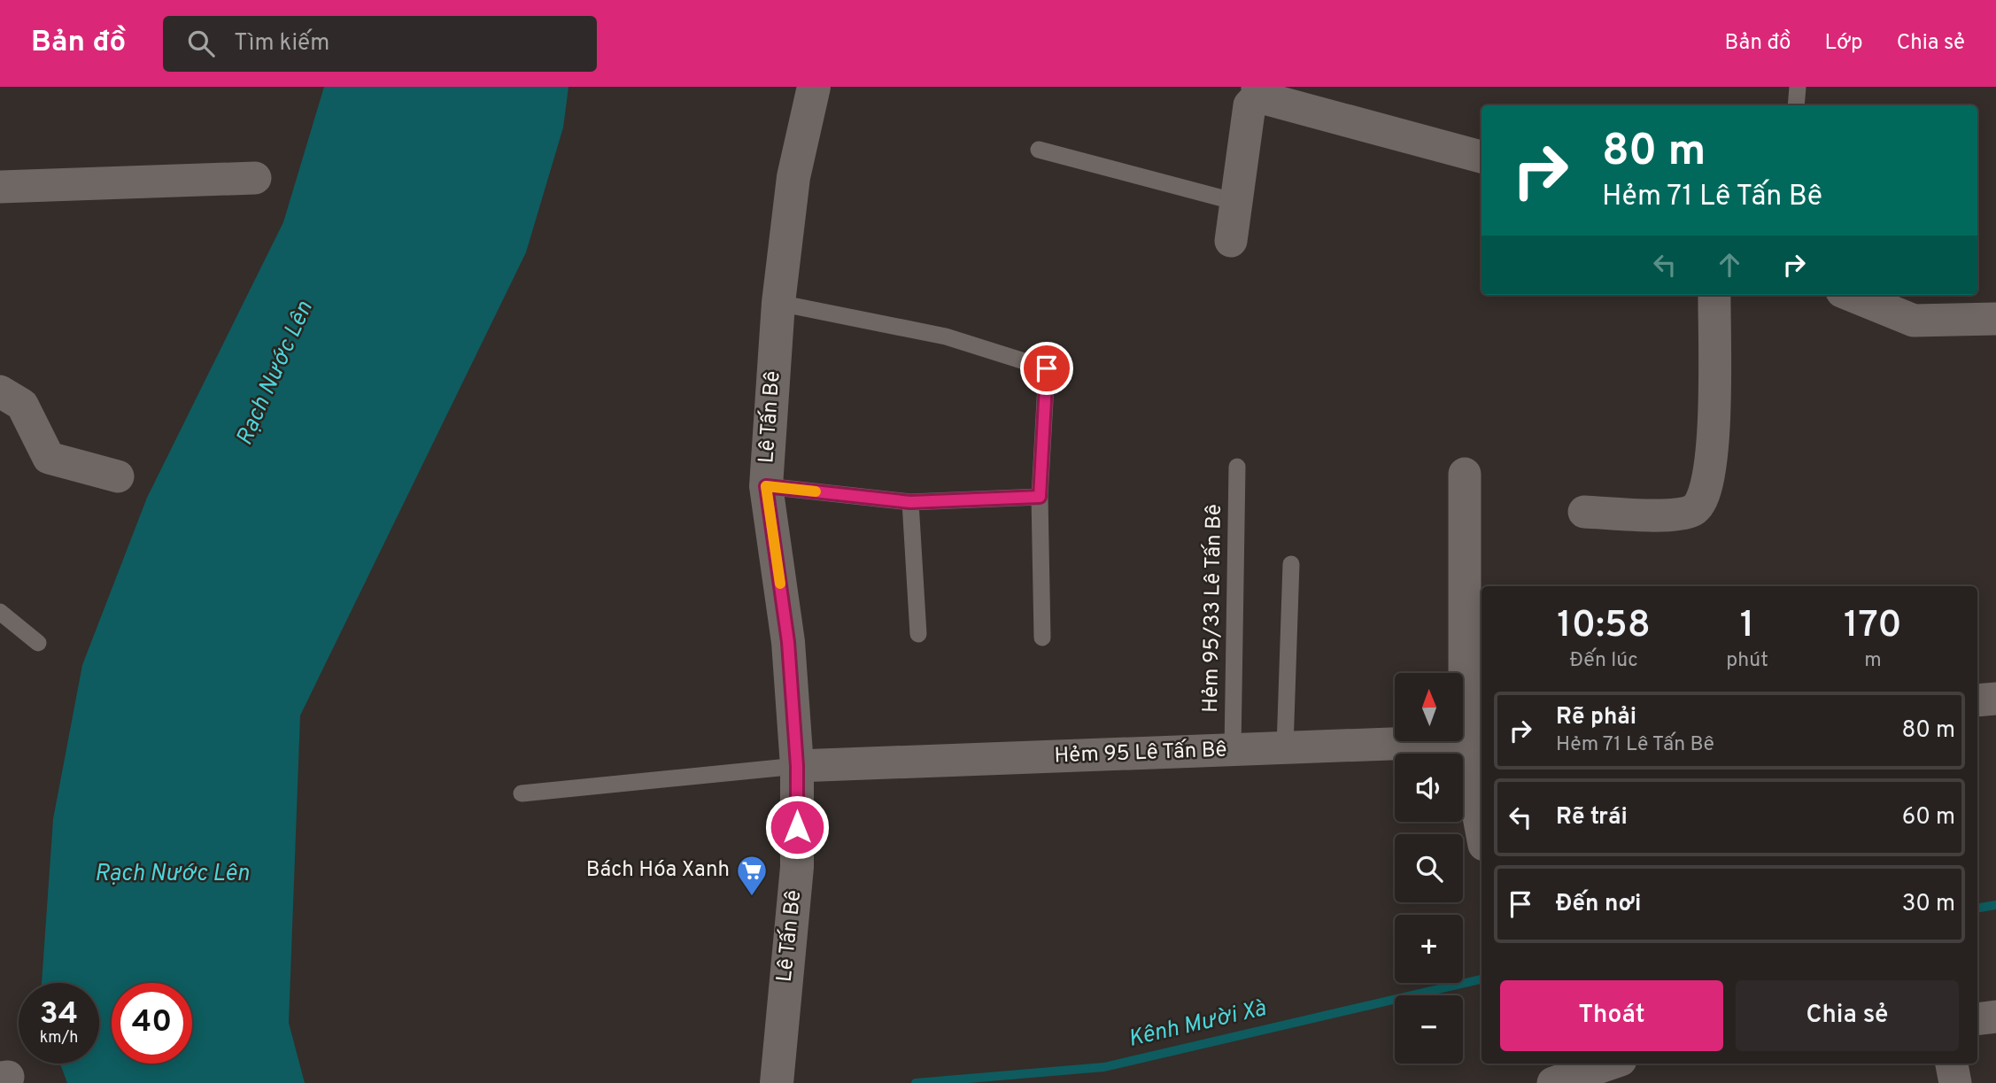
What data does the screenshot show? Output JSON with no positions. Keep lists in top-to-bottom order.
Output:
{
  "streets": {
    "street": ["Lê Tấn Bê", "Hẻm 95 Lê Tấn Bê"],
    "lane": ["Hẻm 95/33 Lê Tấn Bê"]
  },
  "crossings": [
    ["Lê Tấn Bê", "Hẻm 95 Lê Tấn Bê"],
    ["Hẻm 95/33 Lê Tấn Bê", "Hẻm 95 Lê Tấn Bê"]
  ],
  "water": ["Rạch Nước Lên", "Kênh Mười Xà"],
  "places": {
    "supermarket": ["Bách Hóa Xanh"]
  },
  "north": "top",
  "page": {
    "header": "Bản đồ",
    "search": "Tìm kiếm",
    "nav": ["Bản đồ", "Lớp", "Chia sẻ"],
    "turn": ["80 m", "Hẻm 71 Lê Tấn Bê"],
    "eta": [
      "10:58",
      "Đến lúc",
      "1",
      "phút",
      "170",
      "m"
    ],
    "map_buttons": ["+", "−"],
    "list": [
      {
        "name": "Rẽ phải",
        "note": "Hẻm 71 Lê Tấn Bê",
        "value": "80 m"
      },
      {
        "name": "Rẽ trái",
        "value": "60 m"
      },
      {
        "name": "Đến nơi",
        "value": "30 m"
      }
    ],
    "buttons": ["Thoát", "Chia sẻ"],
    "speed": "34 km/h",
    "limit": "40"
  }
}
